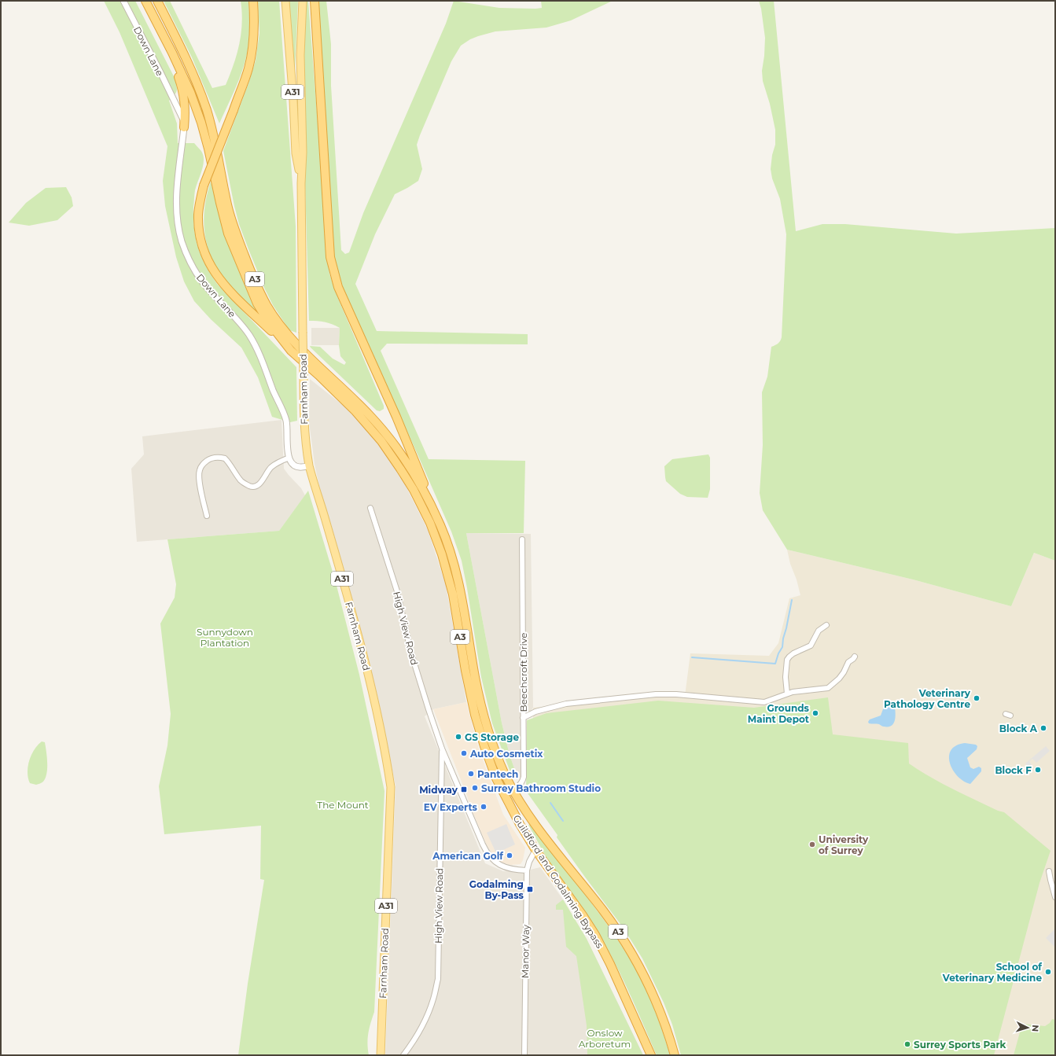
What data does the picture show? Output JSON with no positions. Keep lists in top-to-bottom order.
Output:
{
  "streets": {
    "highway": ["A3", "Guildford and Godalming Bypass"],
    "main road": ["A31", "Farnham Road"],
    "street": [
      "Down Lane",
      "High View Road",
      "Beechcroft Drive",
      "Manor Way"
    ]
  },
  "crossings": [
    ["A3", "Guildford and Godalming Bypass"],
    ["High View Road", "Manor Way"],
    ["Beechcroft Drive", "Guildford and Godalming Bypass"],
    ["Guildford and Godalming Bypass", "Manor Way"]
  ],
  "parks": ["Sunnydown Plantation", "The Mount", "Onslow Arboretum"],
  "places": {
    "other": [
      "Veterinary Pathology Centre",
      "Grounds Maint Depot",
      "Block A",
      "GS Storage",
      "Auto Cosmetix",
      "Block F",
      "Pantech",
      "Surrey Bathroom Studio",
      "EV Experts",
      "University of Surrey",
      "American Golf",
      "School of Veterinary Medicine",
      "Surrey Sports Park"
    ],
    "transit": ["Midway", "Godalming By-Pass"]
  },
  "north": "right"
}
